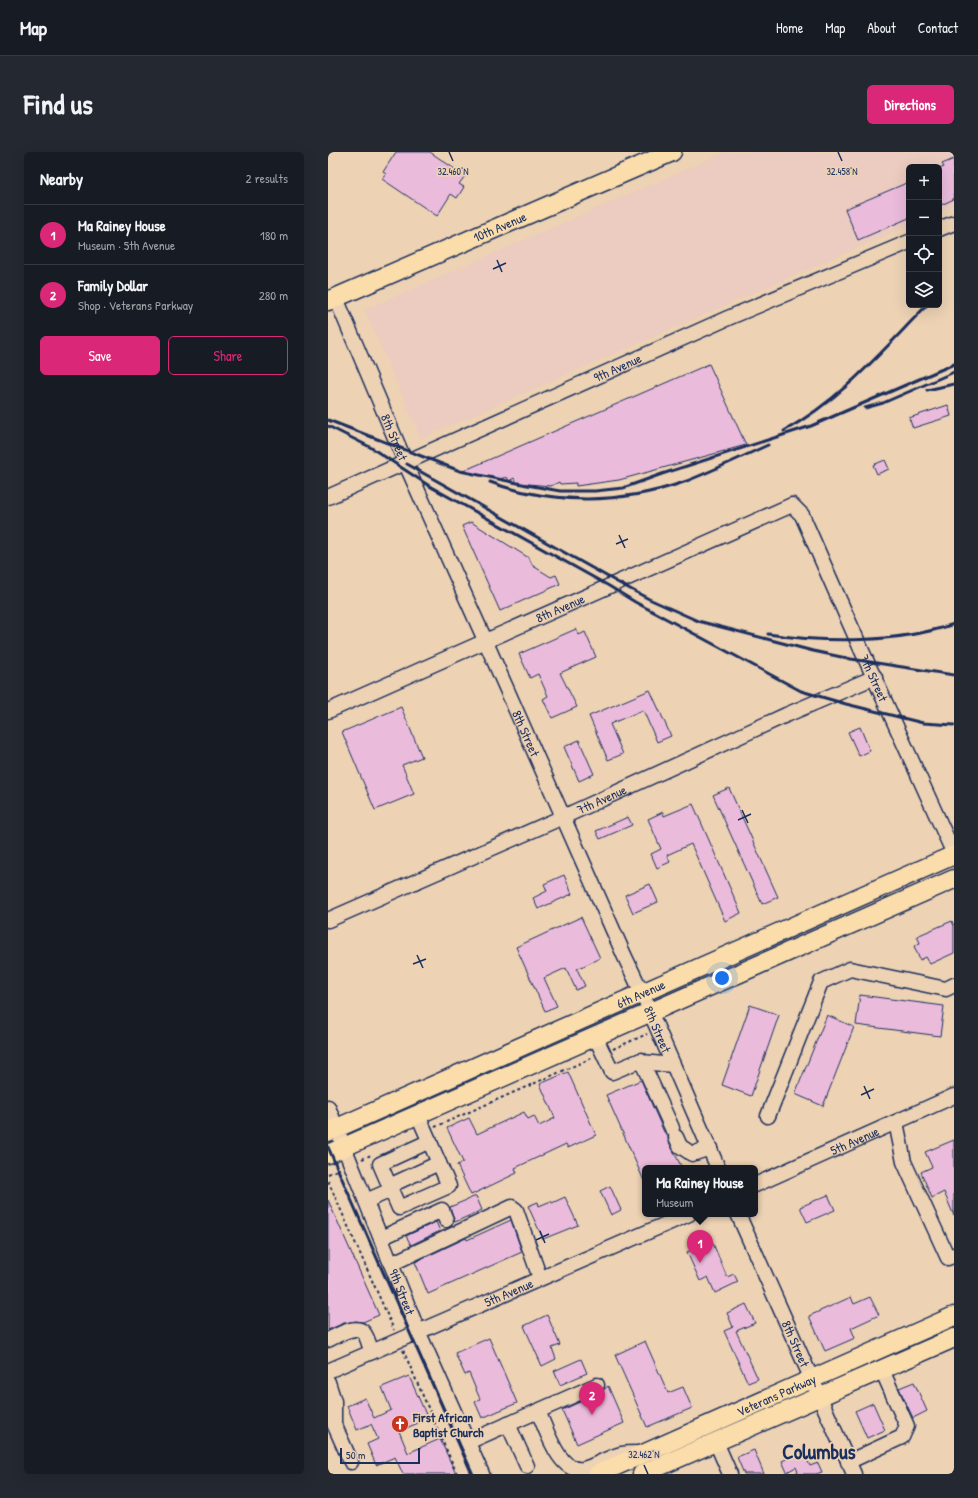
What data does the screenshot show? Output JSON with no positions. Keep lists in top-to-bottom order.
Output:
{
  "streets": {
    "main road": ["10th Avenue", "6th Avenue", "Veterans Parkway"],
    "street": [
      "9th Avenue",
      "8th Street",
      "8th Avenue",
      "7th Street",
      "7th Avenue",
      "5th Avenue",
      "9th Street"
    ]
  },
  "crossings": [
    ["10th Avenue", "8th Street"],
    ["9th Avenue", "8th Street"],
    ["8th Street", "8th Avenue"],
    ["8th Street", "7th Avenue"],
    ["8th Street", "6th Avenue"],
    ["8th Street", "Veterans Parkway"],
    ["8th Avenue", "7th Street"],
    ["7th Street", "7th Avenue"],
    ["7th Street", "6th Avenue"],
    ["6th Avenue", "9th Street"],
    ["5th Avenue", "9th Street"]
  ],
  "districts": ["Columbus"],
  "places": {
    "church": ["First African Baptist Church"]
  },
  "scale_bar": "50 m",
  "page": {
    "header": "Map",
    "nav": [
      "Home",
      "Map",
      "About",
      "Contact"
    ],
    "title": "Find us",
    "buttons": [
      "Directions",
      ["Save", "Share"]
    ],
    "heading": ["Nearby", "2 results"],
    "map_buttons": ["+", "−"],
    "list": [
      {
        "mark": "1",
        "name": "Ma Rainey House",
        "note": "Museum · 5th Avenue",
        "value": "180 m"
      },
      {
        "mark": "2",
        "name": "Family Dollar",
        "note": "Shop · Veterans Parkway",
        "value": "280 m"
      }
    ],
    "popup": ["Ma Rainey House", "Museum"],
    "pins": ["1", "2"],
    "scale": "50 m"
  },
  "coordinates": ["32.460°N", "32.458°N", "32.462°N"]
}
